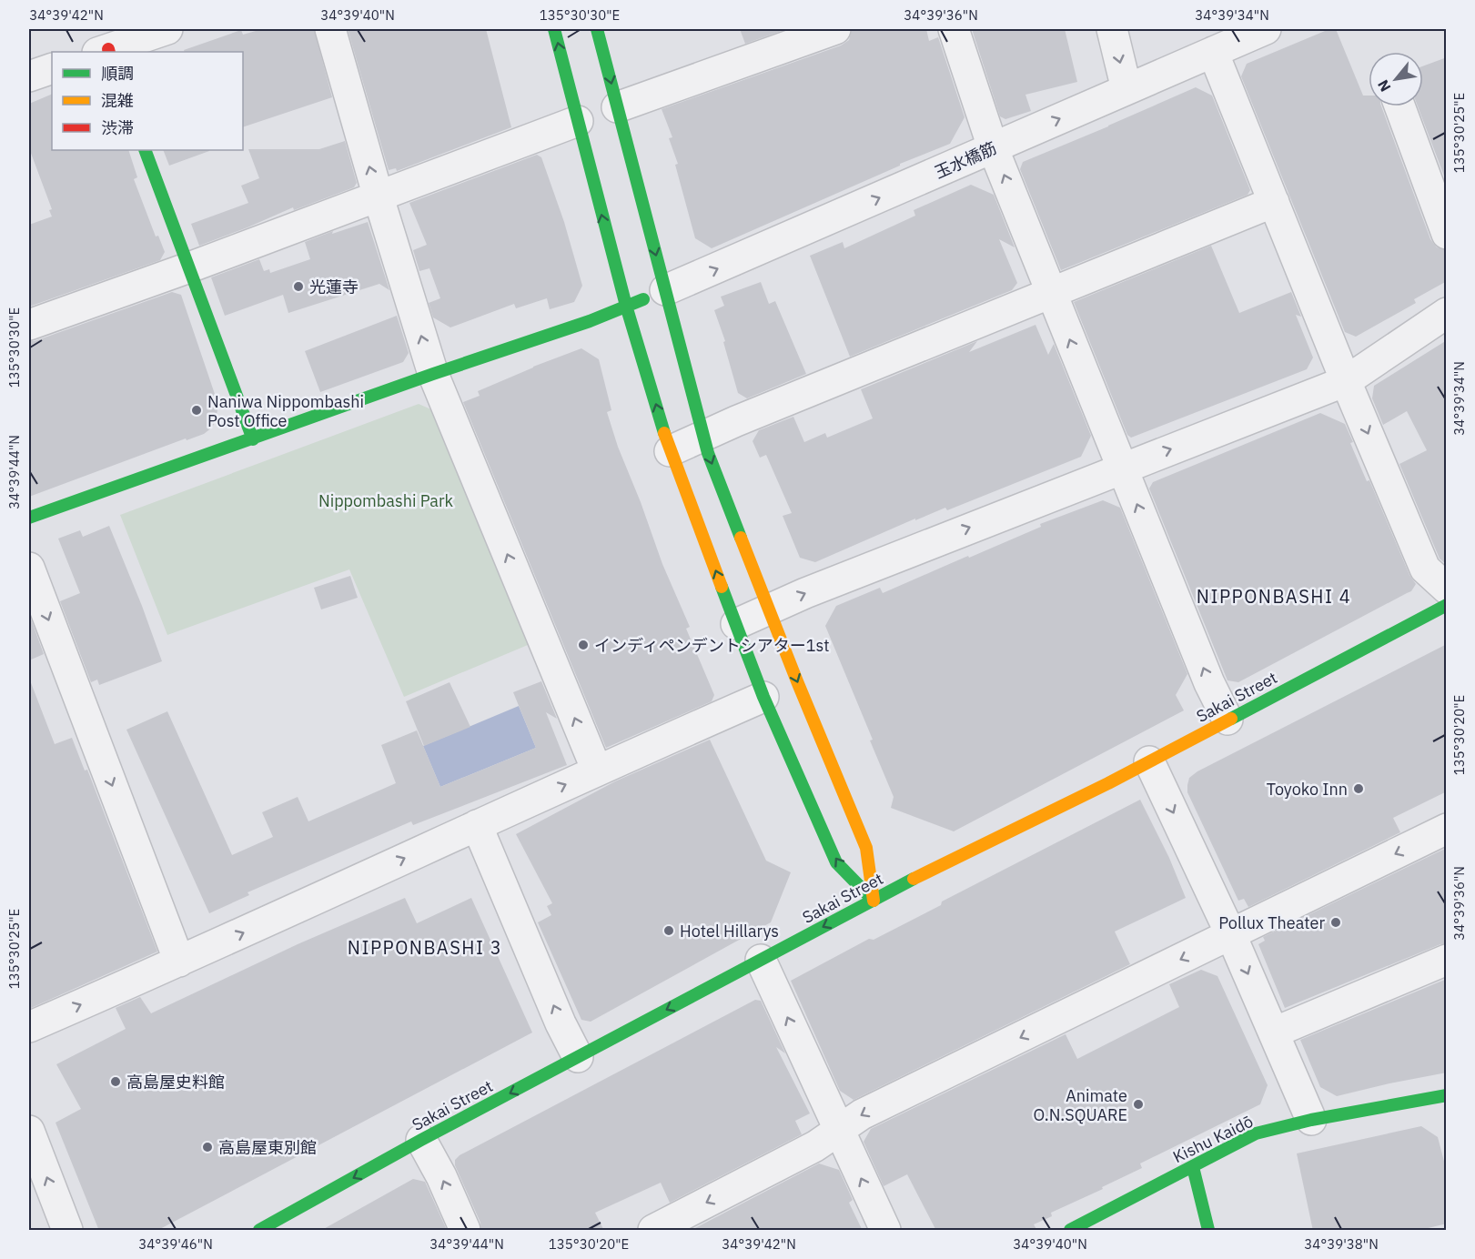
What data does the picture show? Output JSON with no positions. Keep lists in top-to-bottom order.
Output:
{
  "streets": {
    "street": ["玉水橋筋", "Sakai Street", "Kishu Kaidō"]
  },
  "one_way": ["Sakai Street"],
  "districts": ["NIPPONBASHI 4", "NIPPONBASHI 3"],
  "parks": ["Nippombashi Park"],
  "places": [
    "光蓮寺",
    "Naniwa Nippombashi Post Office",
    "インディペンデントシアター1st",
    "Toyoko Inn",
    "Pollux Theater",
    "Hotel Hillarys",
    "高島屋史料館",
    "Animate O.N.SQUARE",
    "高島屋東別館"
  ],
  "legend": ["順調", "混雑", "渋滞"],
  "north": "bottom left",
  "coordinates": [
    "34°39'42\"N",
    "34°39'40\"N",
    "135°30'30\"E",
    "34°39'36\"N",
    "34°39'34\"N",
    "135°30'25\"E",
    "34°39'44\"N",
    "135°30'20\"E",
    "34°39'46\"N",
    "34°39'38\"N"
  ]
}
